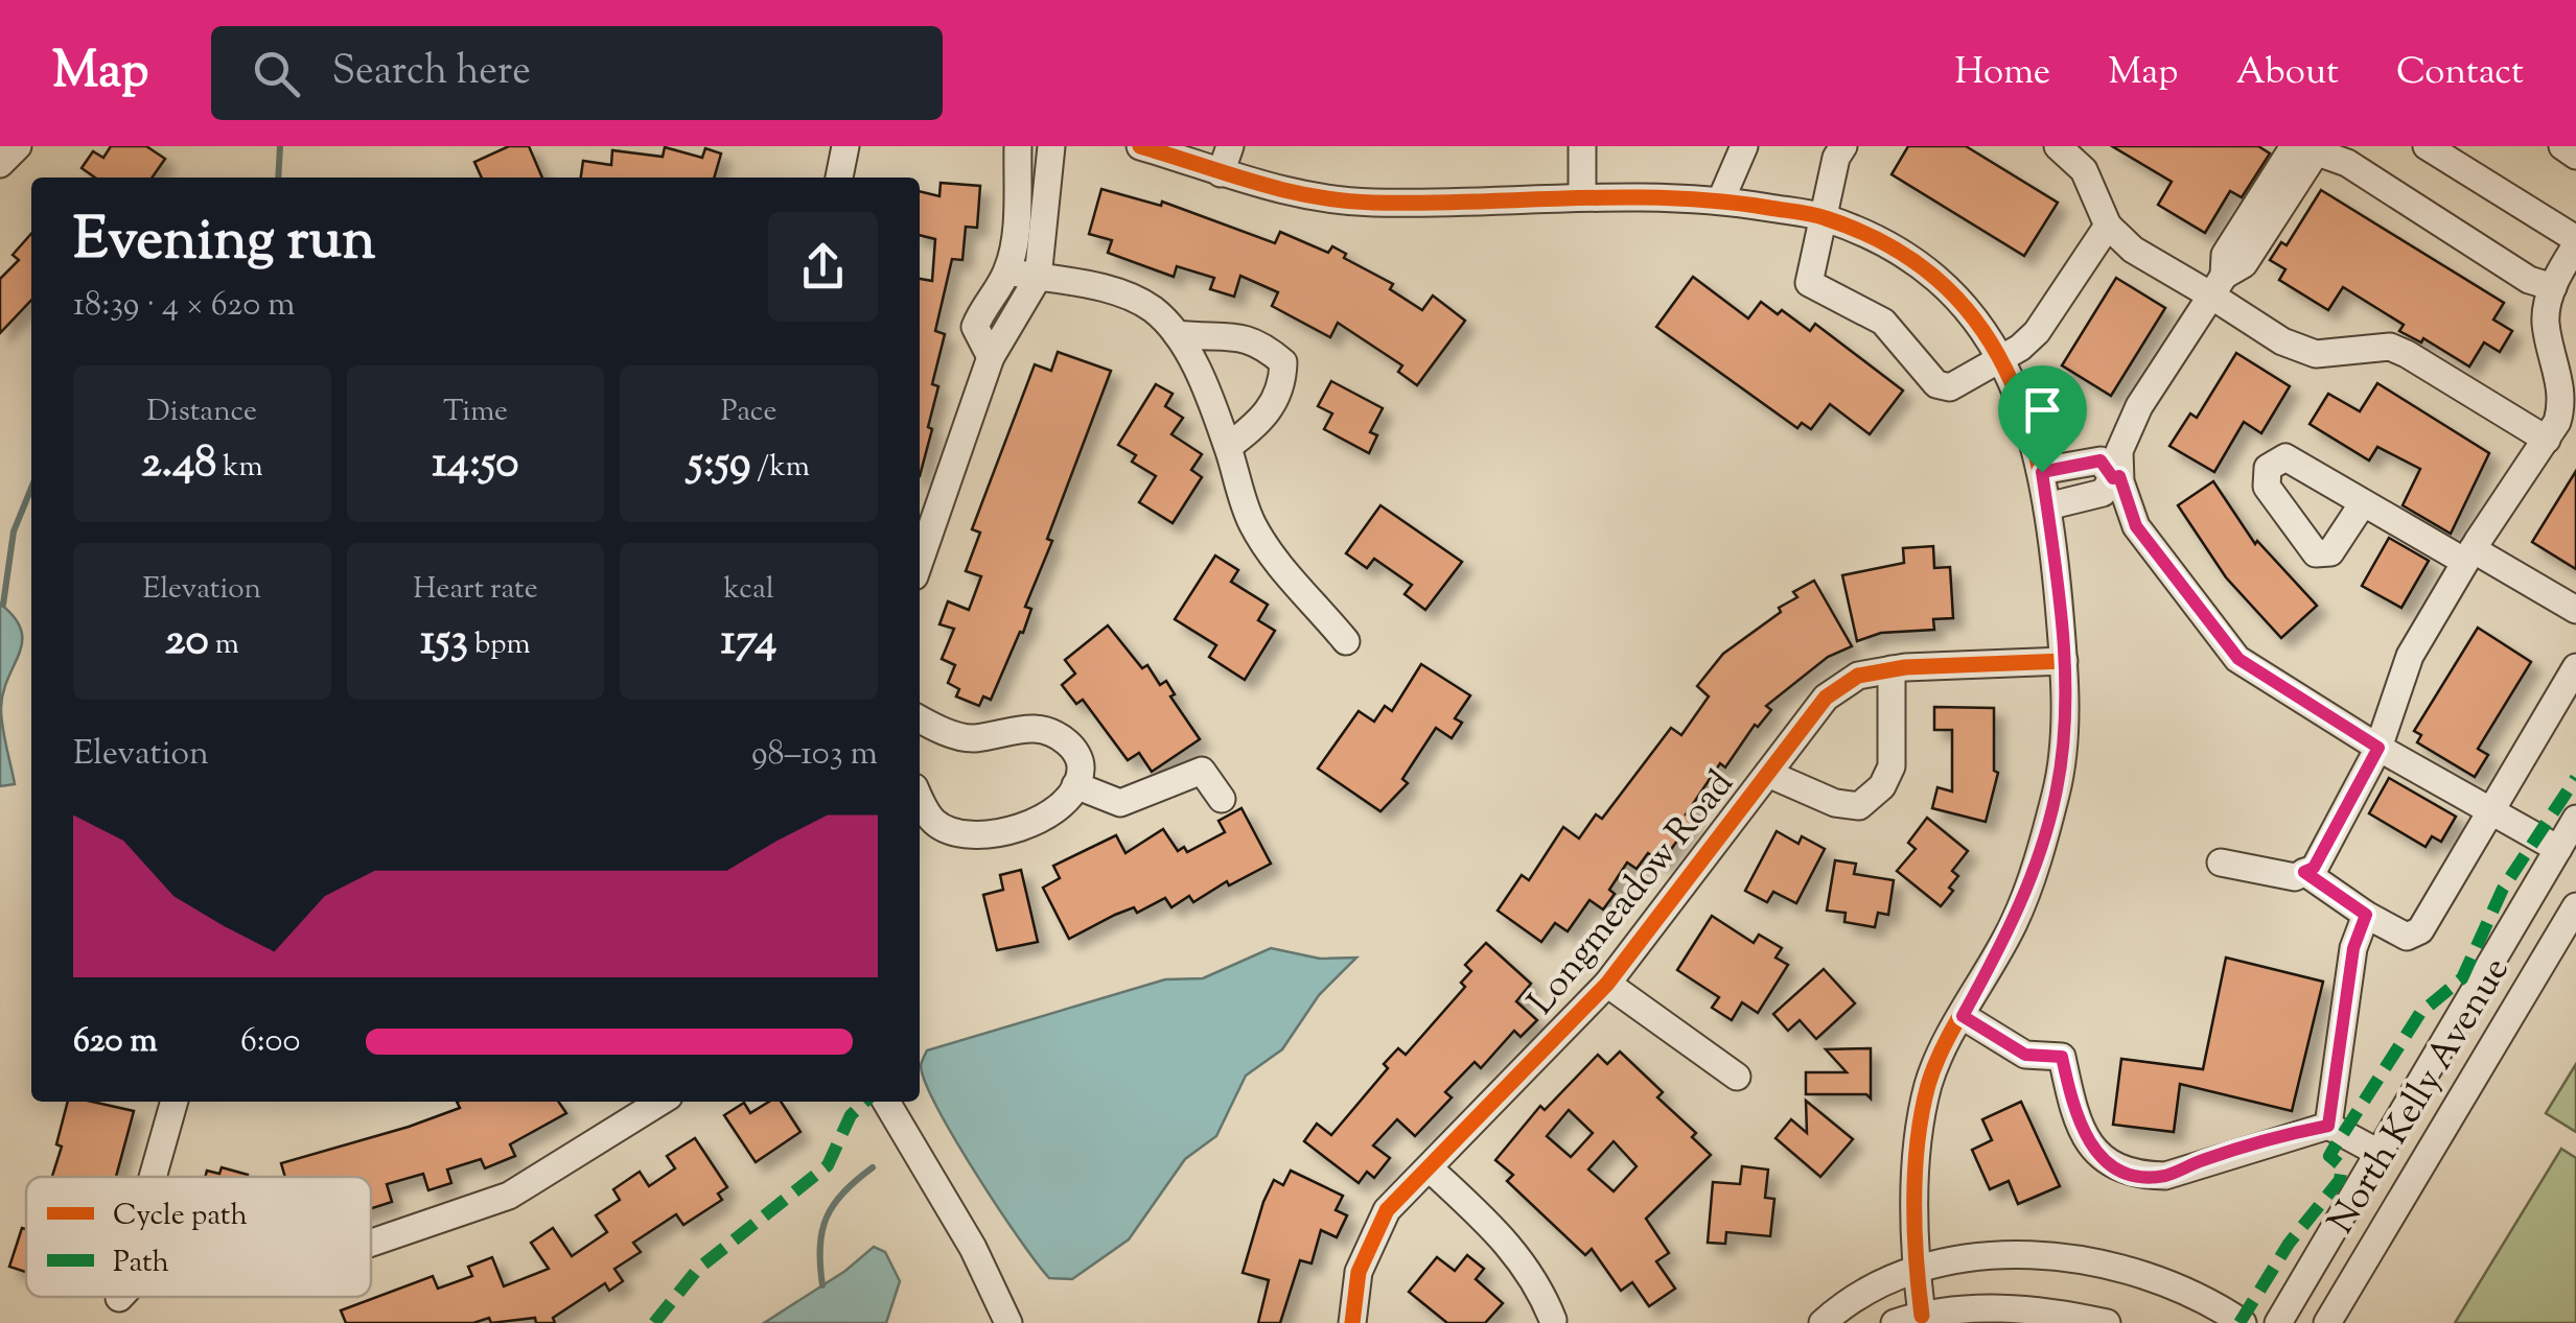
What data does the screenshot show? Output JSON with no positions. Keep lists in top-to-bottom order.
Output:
{
  "streets": {
    "street": ["Longmeadow Road", "North Kelly Avenue"]
  },
  "legend": ["Cycle path", "Path"],
  "page": {
    "header": "Map",
    "search": "Search here",
    "nav": [
      "Home",
      "Map",
      "About",
      "Contact"
    ],
    "heading": ["Evening run", "18:39 · 4 × 620 m"],
    "stats": [
      ["Distance", "2.48 km"],
      ["Time", "14:50"],
      ["Pace", "5:59 /km"],
      ["Elevation", "20 m"],
      ["Heart rate", "153 bpm"],
      ["kcal", "174"]
    ],
    "chart": ["Elevation", "98–103 m"],
    "list": [
      {
        "name": "620 m",
        "note": "6:00"
      }
    ]
  }
}
